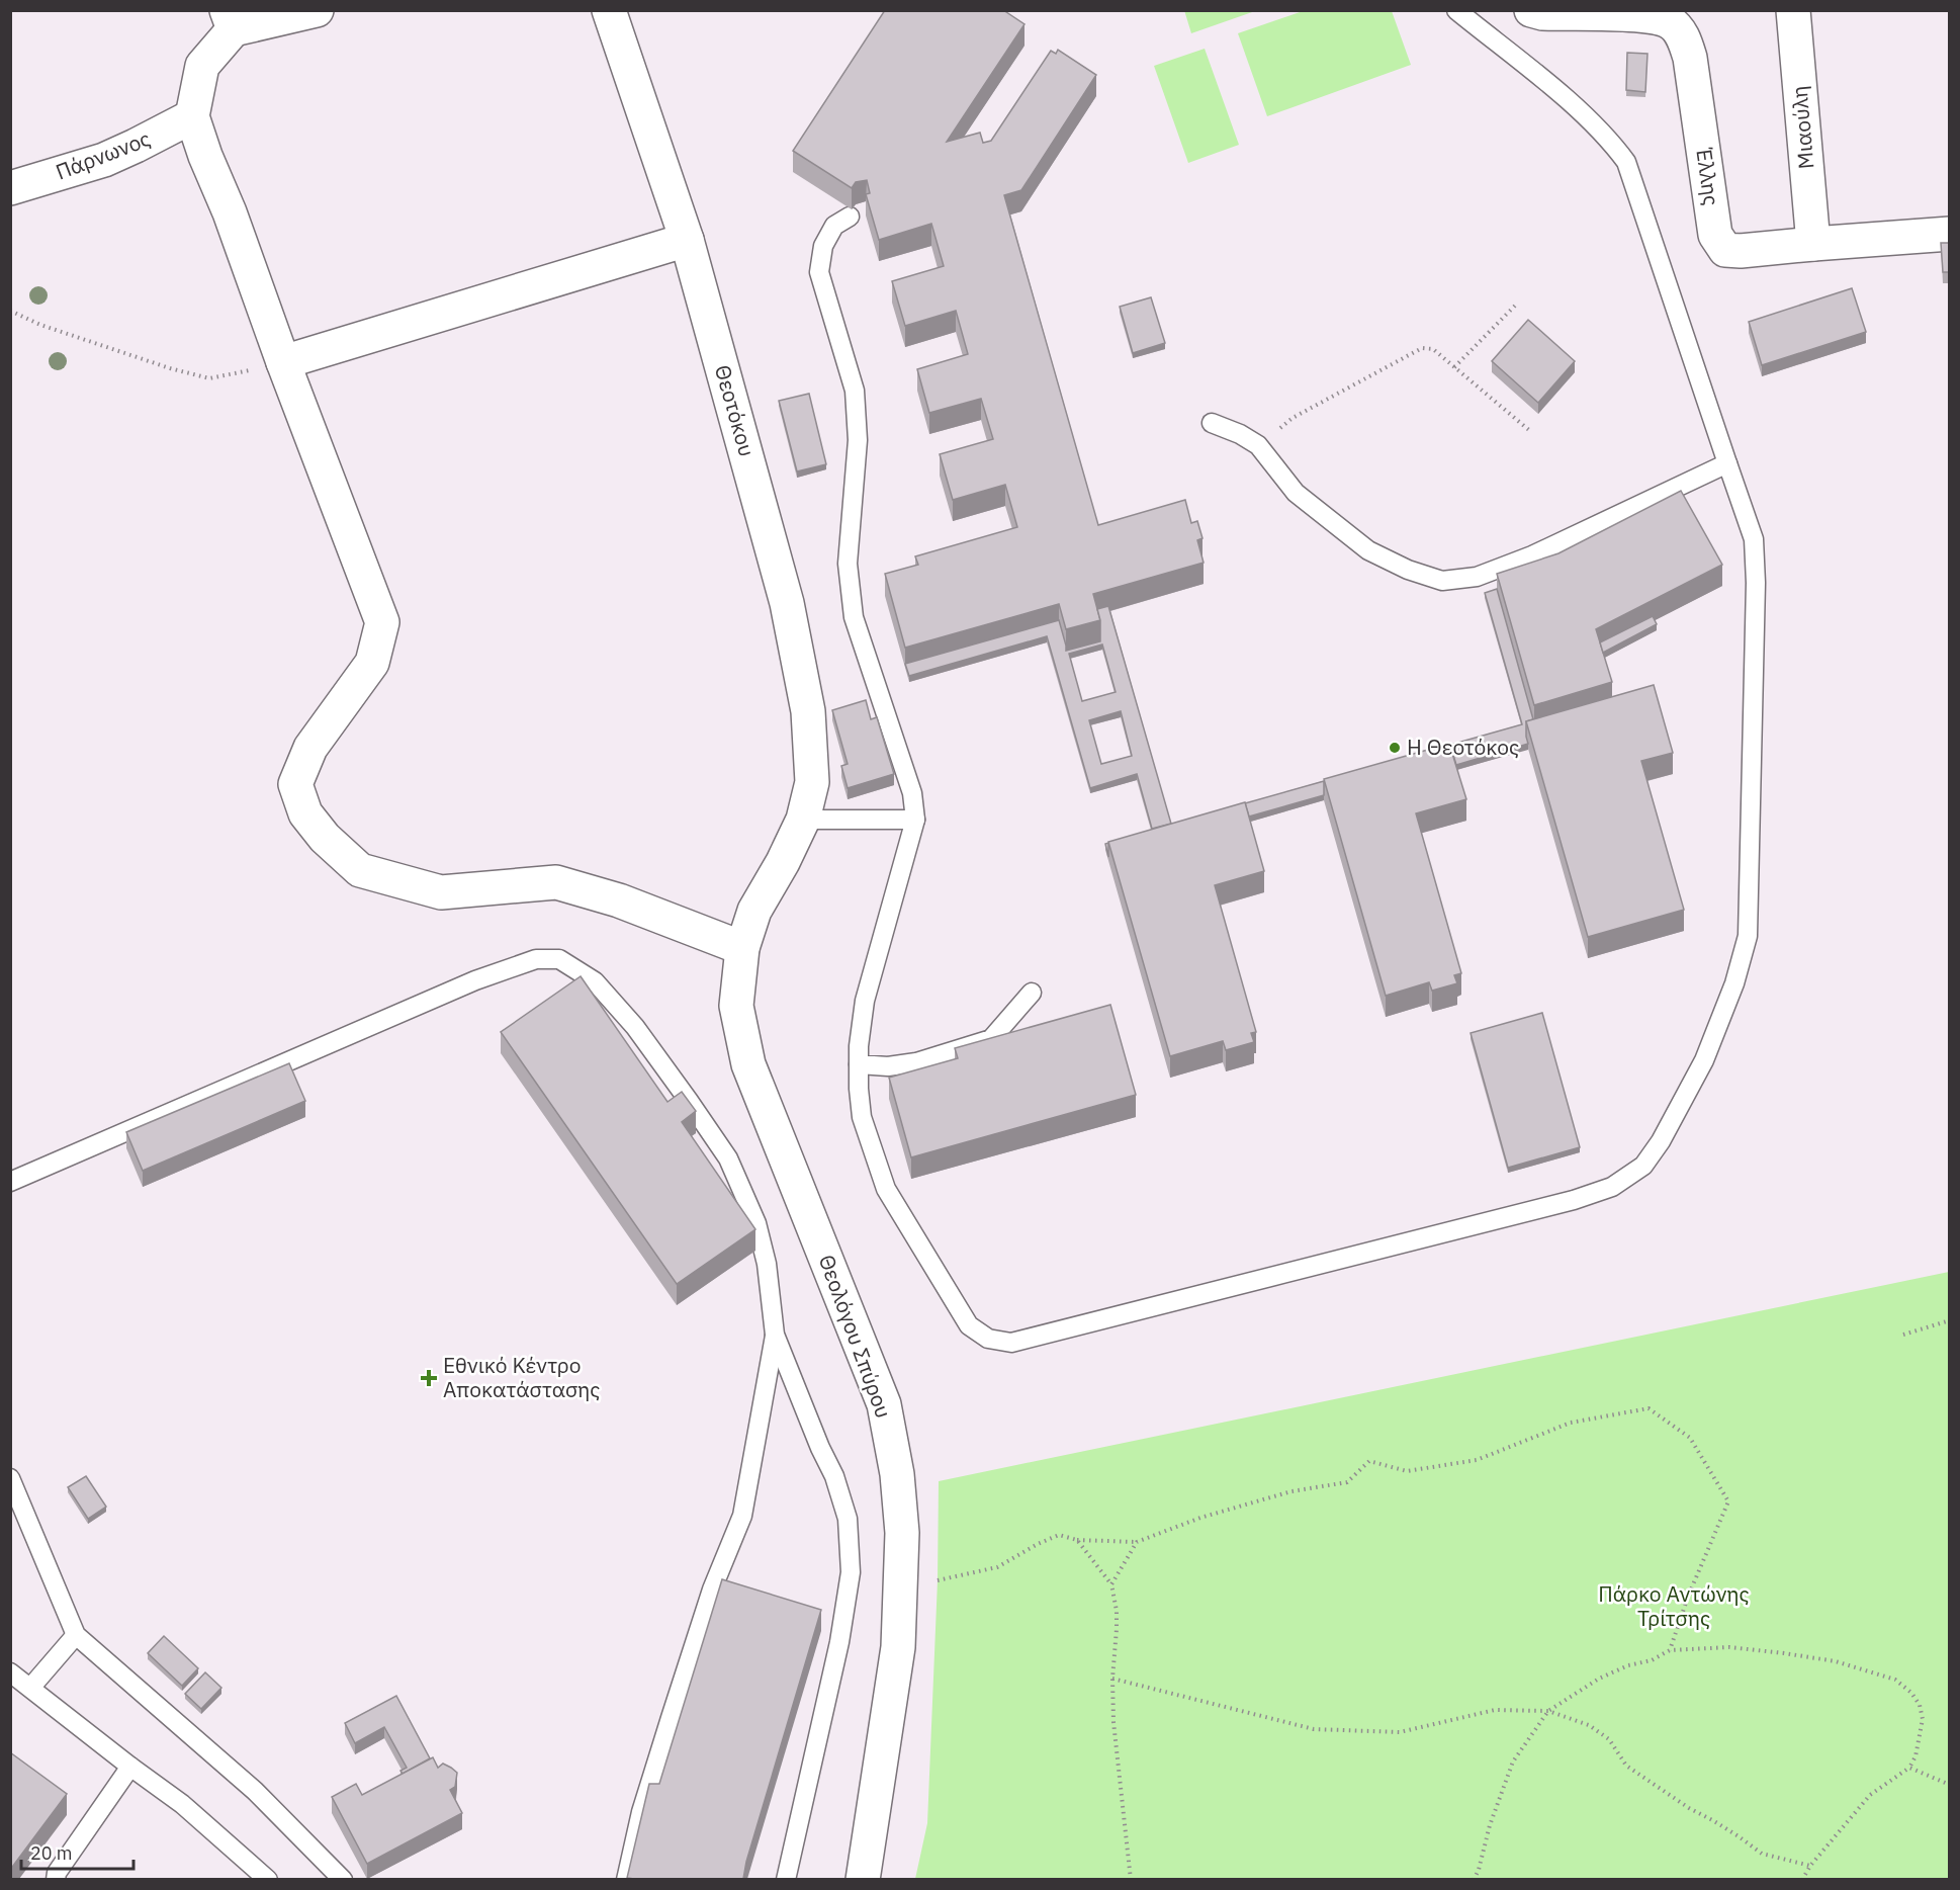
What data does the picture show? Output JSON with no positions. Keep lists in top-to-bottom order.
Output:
{
  "streets": {
    "street": [
      "Μιαούλη",
      "Πάρνωνος",
      "Έλλης",
      "Θεοτόκου",
      "Θεολόγου Σπύρου"
    ]
  },
  "crossings": [
    ["Μιαούλη", "Έλλης"],
    ["Θεοτόκου", "Θεολόγου Σπύρου"]
  ],
  "parks": ["Πάρκο Αντώνης Τρίτσης"],
  "places": {
    "other": ["Η Θεοτόκος"],
    "health": ["Εθνικό Κέντρο Αποκατάστασης"]
  },
  "scale_bar": "20 m"
}
